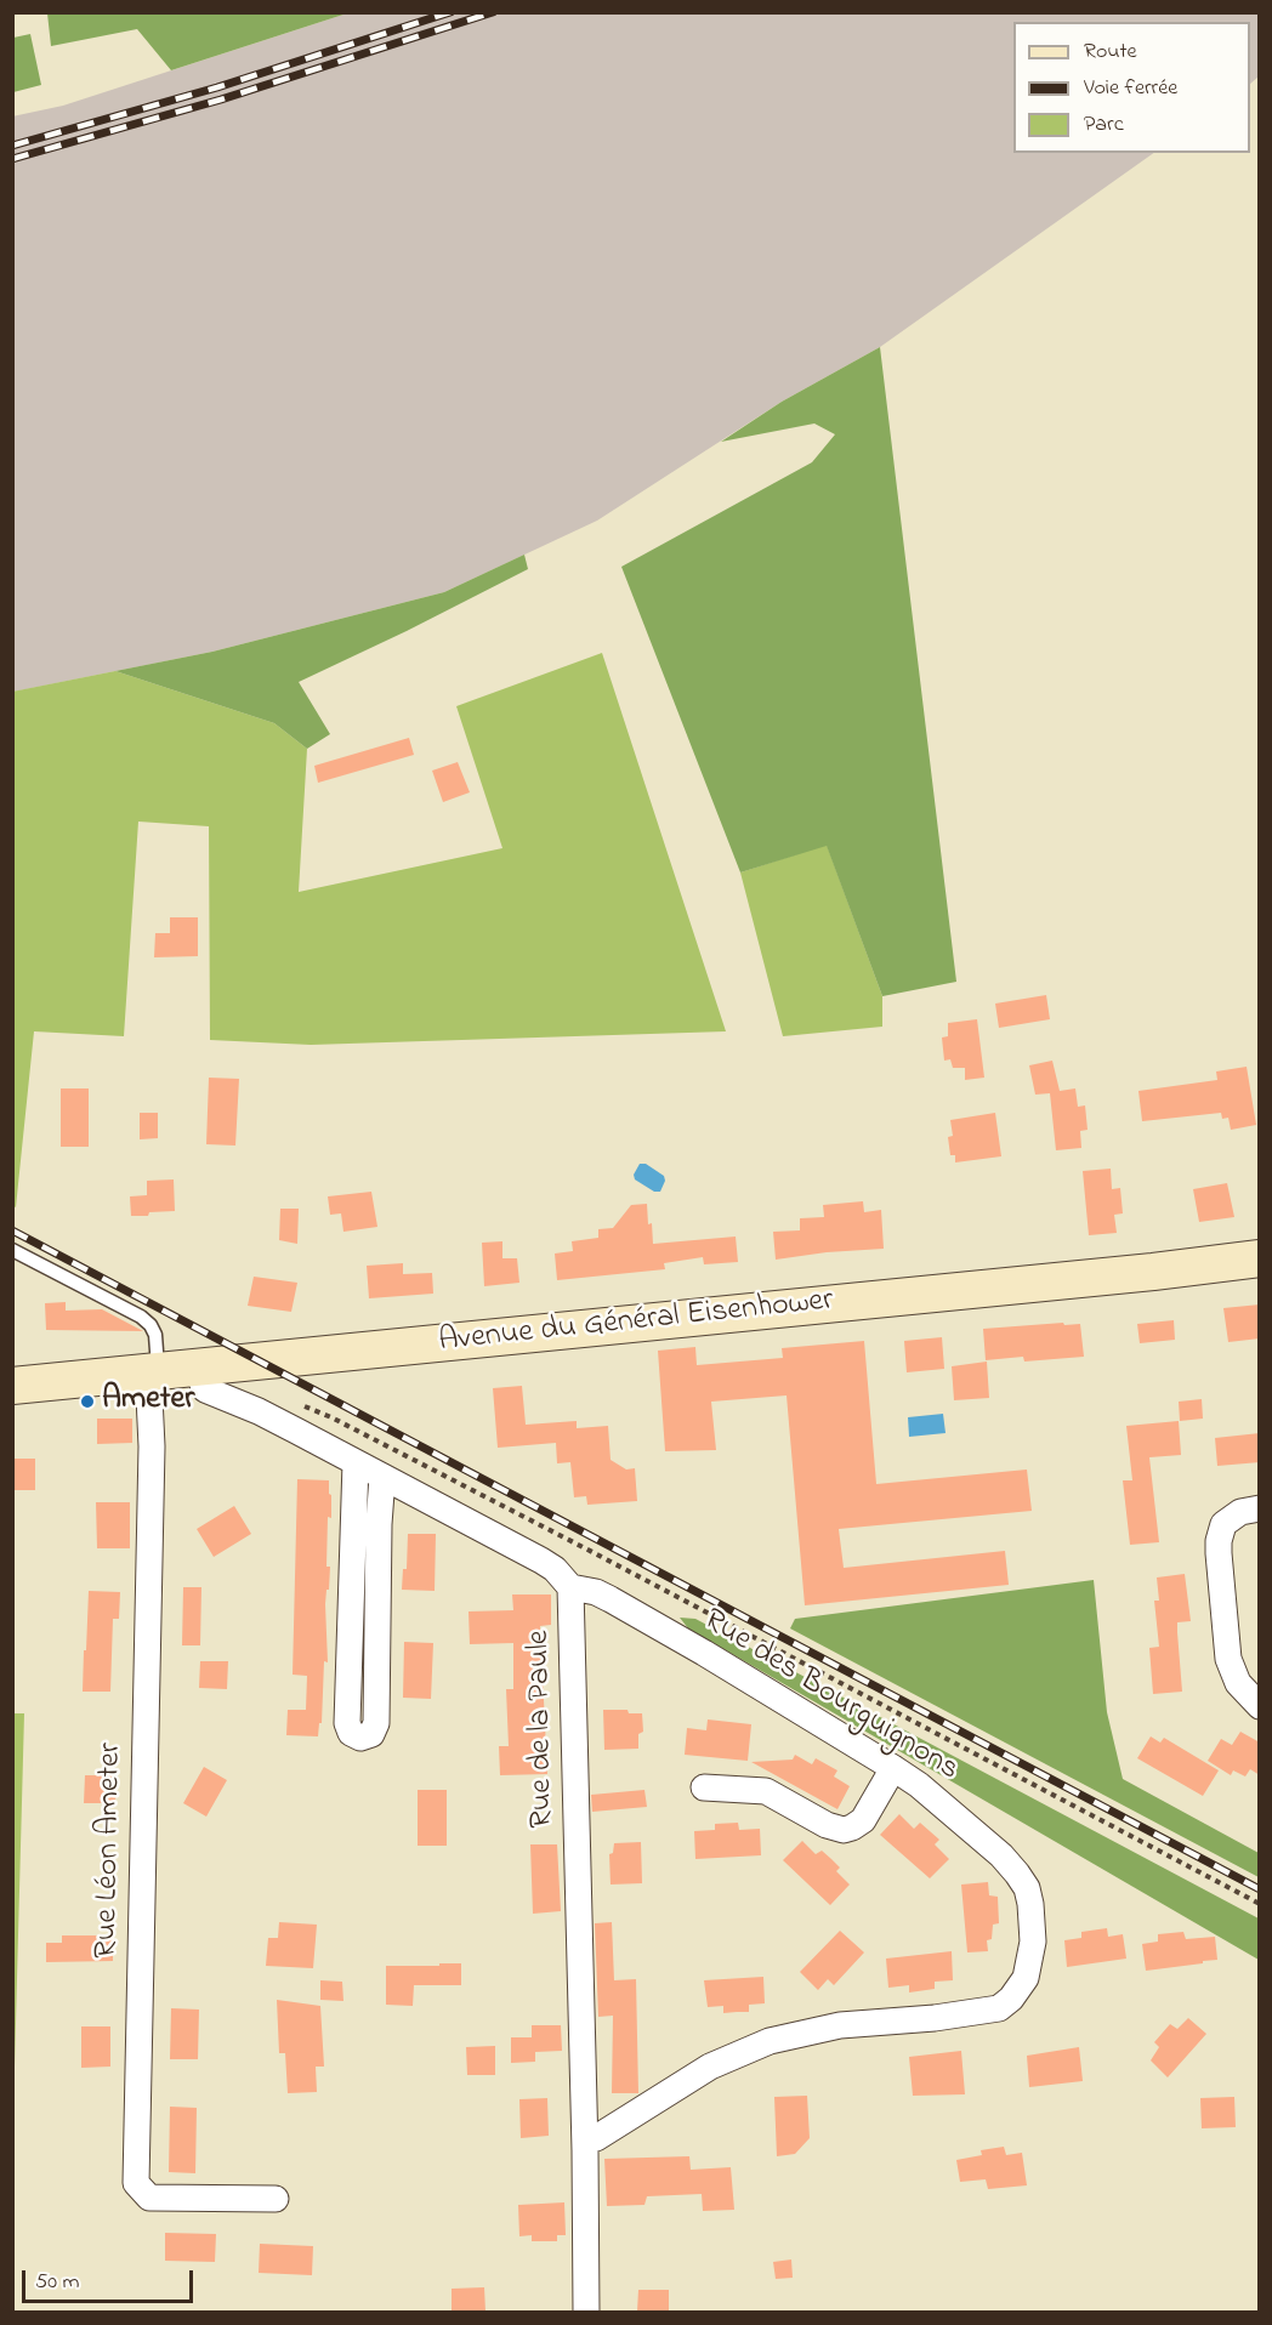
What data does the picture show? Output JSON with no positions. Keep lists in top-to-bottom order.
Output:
{
  "streets": {
    "main road": ["Avenue du Général Eisenhower"],
    "street": ["Rue des Bourguignons", "Rue de la Paule", "Rue Léon Ameter"]
  },
  "crossings": [
    ["Avenue du Général Eisenhower", "Rue de la Paule"],
    ["Avenue du Général Eisenhower", "Rue Léon Ameter"],
    ["Rue des Bourguignons", "Rue de la Paule"]
  ],
  "places": ["Ameter"],
  "legend": ["Route", "Voie ferrée", "Parc"],
  "scale_bar": "50 m"
}
